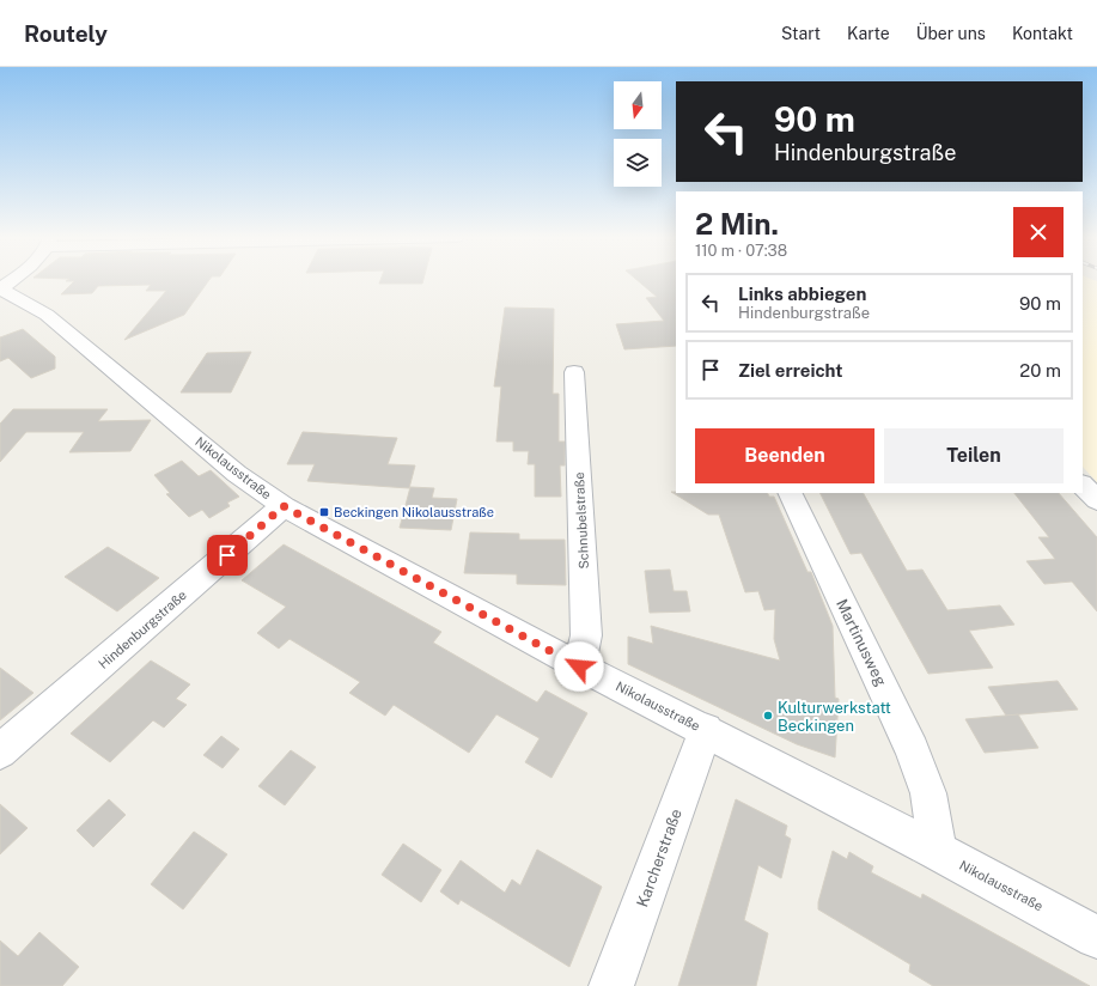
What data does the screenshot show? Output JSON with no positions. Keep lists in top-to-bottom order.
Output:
{
  "streets": {
    "street": [
      "Nikolausstraße",
      "Schnubelstraße",
      "Hindenburgstraße",
      "Martinusweg",
      "Karcherstraße"
    ]
  },
  "crossings": [
    ["Nikolausstraße", "Schnubelstraße"],
    ["Nikolausstraße", "Hindenburgstraße"],
    ["Nikolausstraße", "Martinusweg"],
    ["Nikolausstraße", "Karcherstraße"]
  ],
  "places": {
    "transit": ["Beckingen Nikolausstraße"],
    "other": ["Kulturwerkstatt Beckingen"]
  },
  "north": "bottom",
  "page": {
    "header": "Routely",
    "nav": [
      "Start",
      "Karte",
      "Über uns",
      "Kontakt"
    ],
    "turn": ["90 m", "Hindenburgstraße"],
    "heading": ["2 Min.", "110 m · 07:38"],
    "list": [
      {
        "name": "Links abbiegen",
        "note": "Hindenburgstraße",
        "value": "90 m"
      },
      {
        "name": "Ziel erreicht",
        "value": "20 m"
      }
    ],
    "buttons": ["Beenden", "Teilen"]
  }
}
